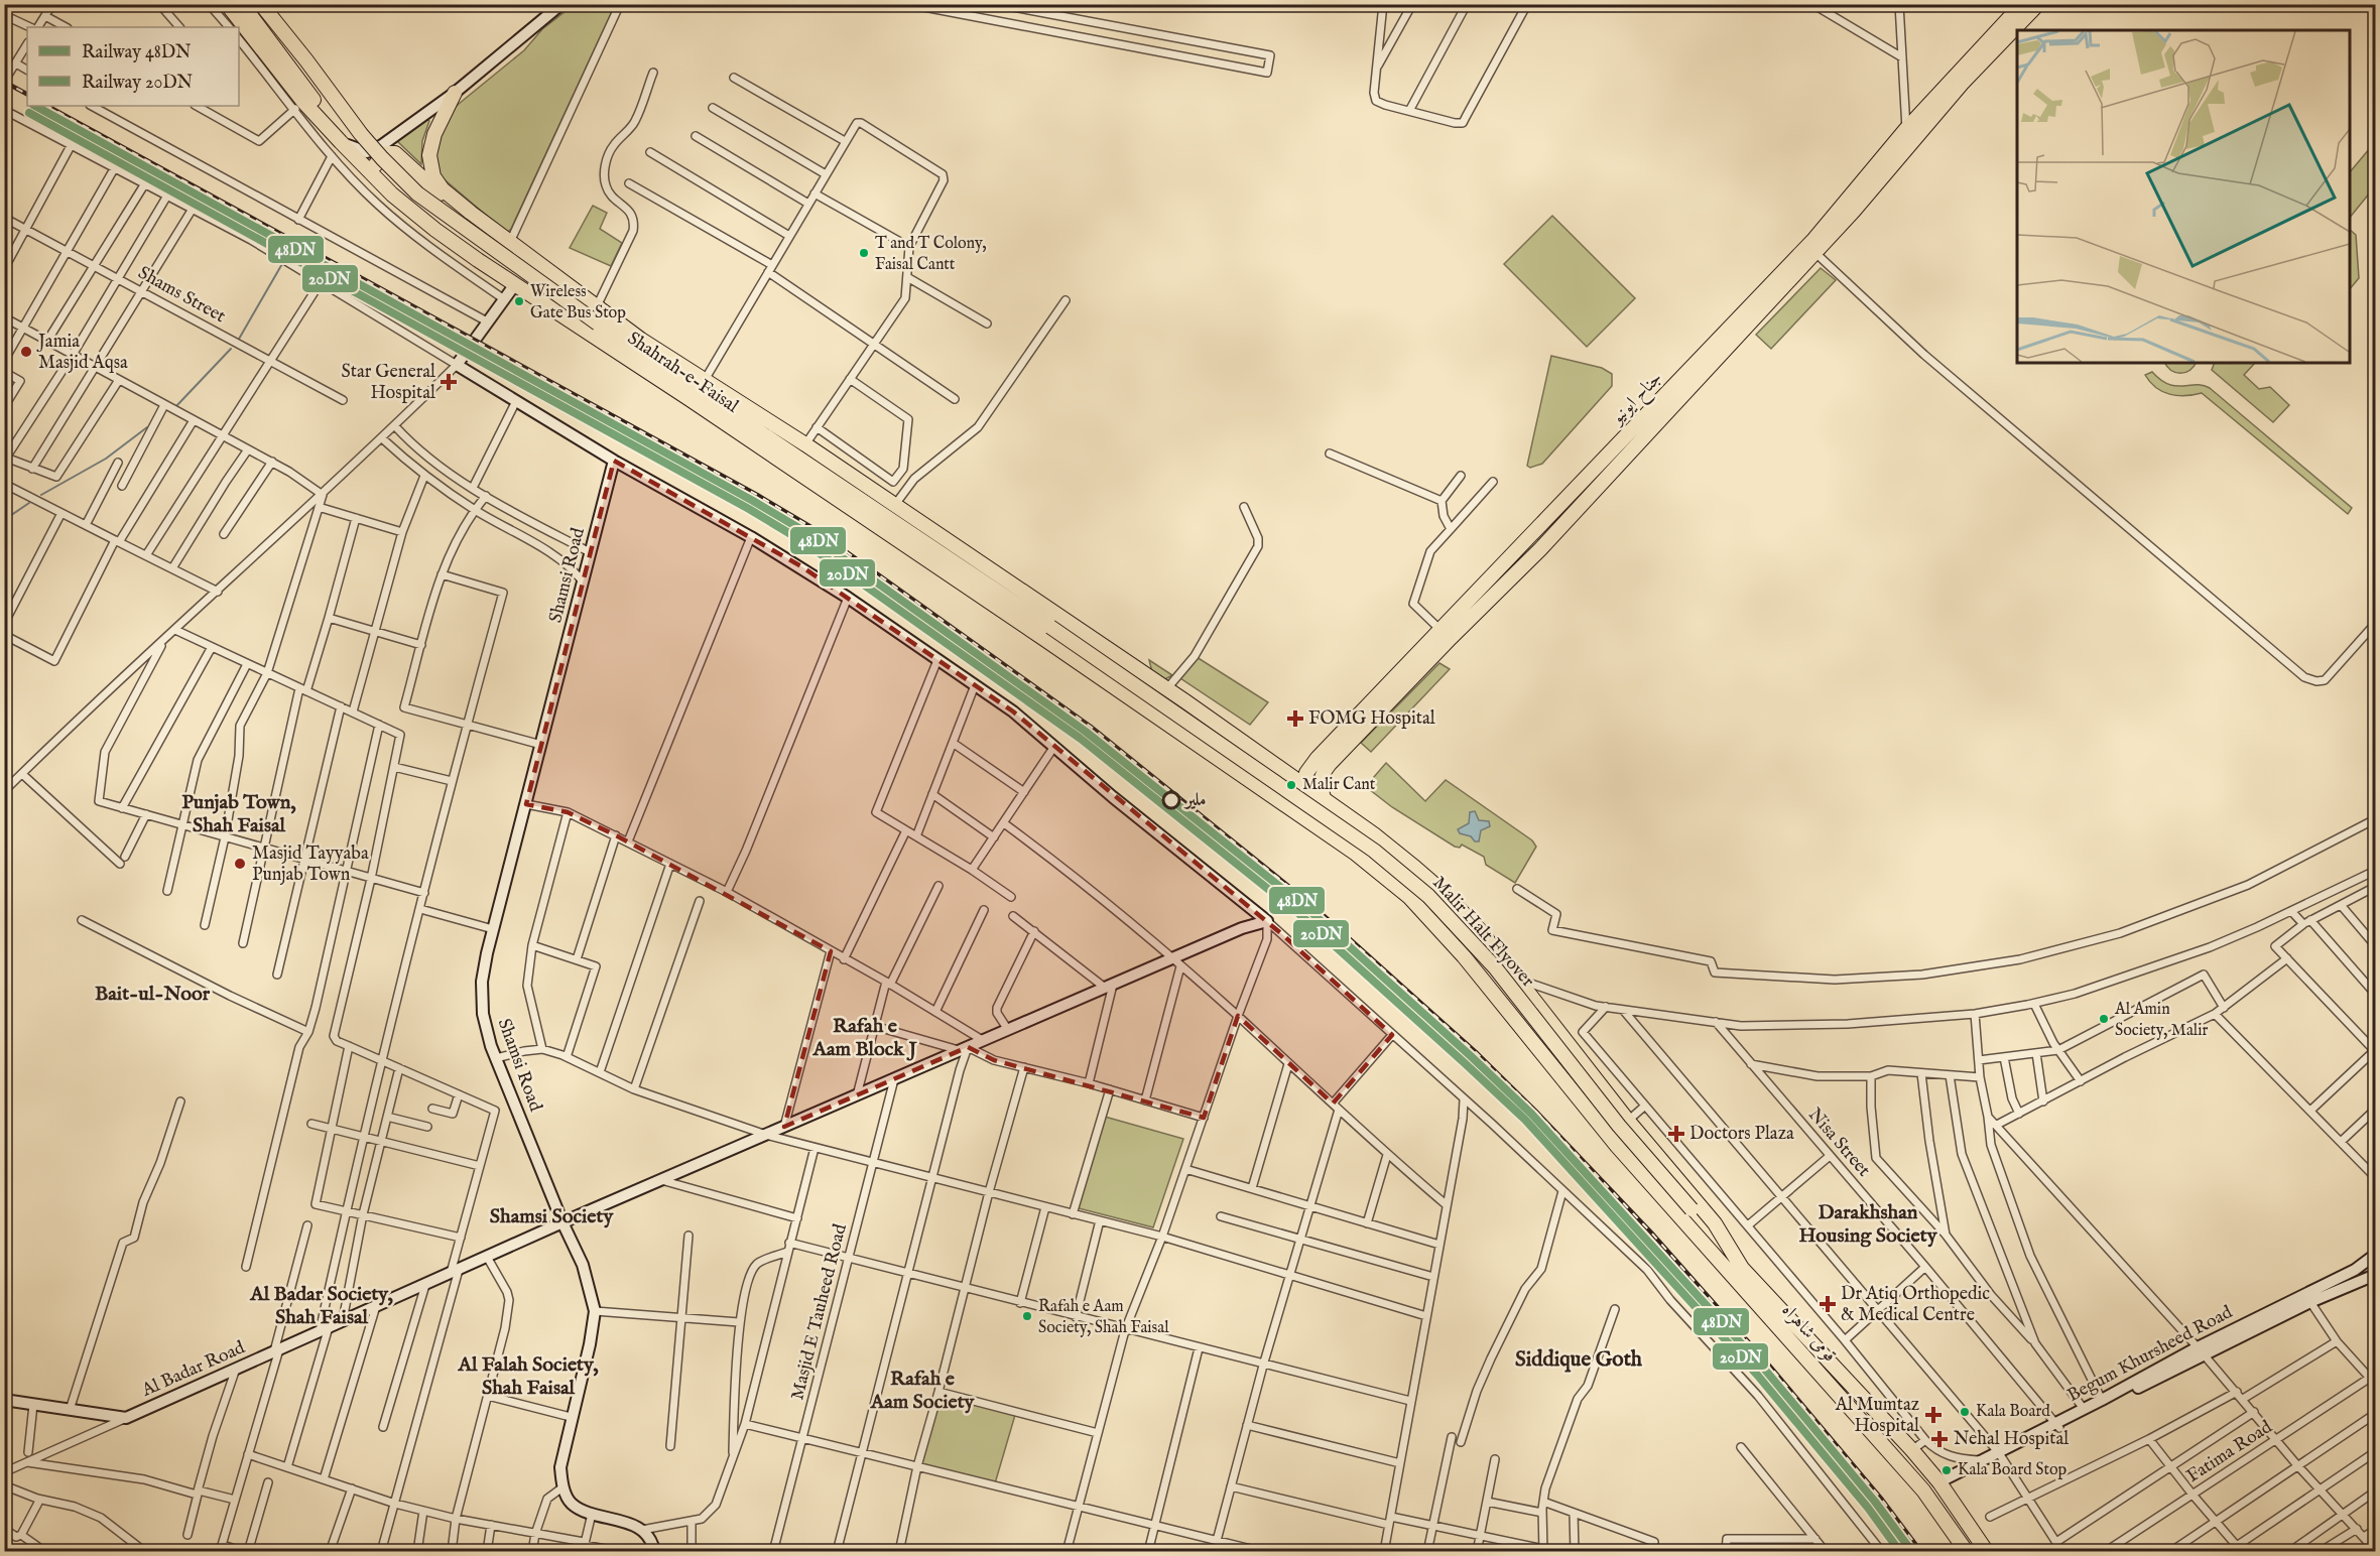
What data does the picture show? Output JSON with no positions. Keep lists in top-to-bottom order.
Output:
{
  "streets": {
    "highway": [
      "Shahrah-e-Faisal",
      "جناح ایونیو",
      "Malir Halt Flyover",
      "قومی شاہراہ"
    ],
    "street": [
      "Shams Street",
      "Shamsi Road",
      "Nisa Street",
      "Masjid E Tauheed Road",
      "Begum Khursheed Road",
      "Al Badar Road",
      "Fatima Road"
    ]
  },
  "crossings": [
    ["Shahrah-e-Faisal", "Malir Halt Flyover"],
    ["Shamsi Road", "Al Badar Road"],
    ["Malir Halt Flyover", "قومی شاہراہ"],
    ["Nisa Street", "Begum Khursheed Road"],
    ["Masjid E Tauheed Road", "Al Badar Road"],
    ["قومی شاہراہ", "Begum Khursheed Road"]
  ],
  "districts": [
    "Punjab Town, Shah Faisal",
    "Bait-ul-Noor",
    "Rafah e Aam Block J",
    "Darakhshan Housing Society",
    "Shamsi Society",
    "Al Badar Society, Shah Faisal",
    "Siddique Goth",
    "Al Falah Society, Shah Faisal",
    "Rafah e Aam Society"
  ],
  "places": {
    "other": [
      "T and T Colony, Faisal Cantt",
      "Wireless Gate Bus Stop",
      "Jamia Masjid Aqsa",
      "Malir Cant",
      "ملیر",
      "Masjid Tayyaba Punjab Town",
      "Al Amin Society, Malir",
      "Rafah e Aam Society, Shah Faisal",
      "Kala Board",
      "Kala Board Stop"
    ],
    "health": [
      "Star General Hospital",
      "FOMG Hospital",
      "Doctors Plaza",
      "Dr Atiq Orthopedic & Medical Centre",
      "Al Mumtaz Hospital",
      "Nehal Hospital"
    ]
  },
  "lines": ["rail line 48DN", "rail line 20DN"],
  "legend": ["Railway 48DN", "Railway 20DN"]
}
